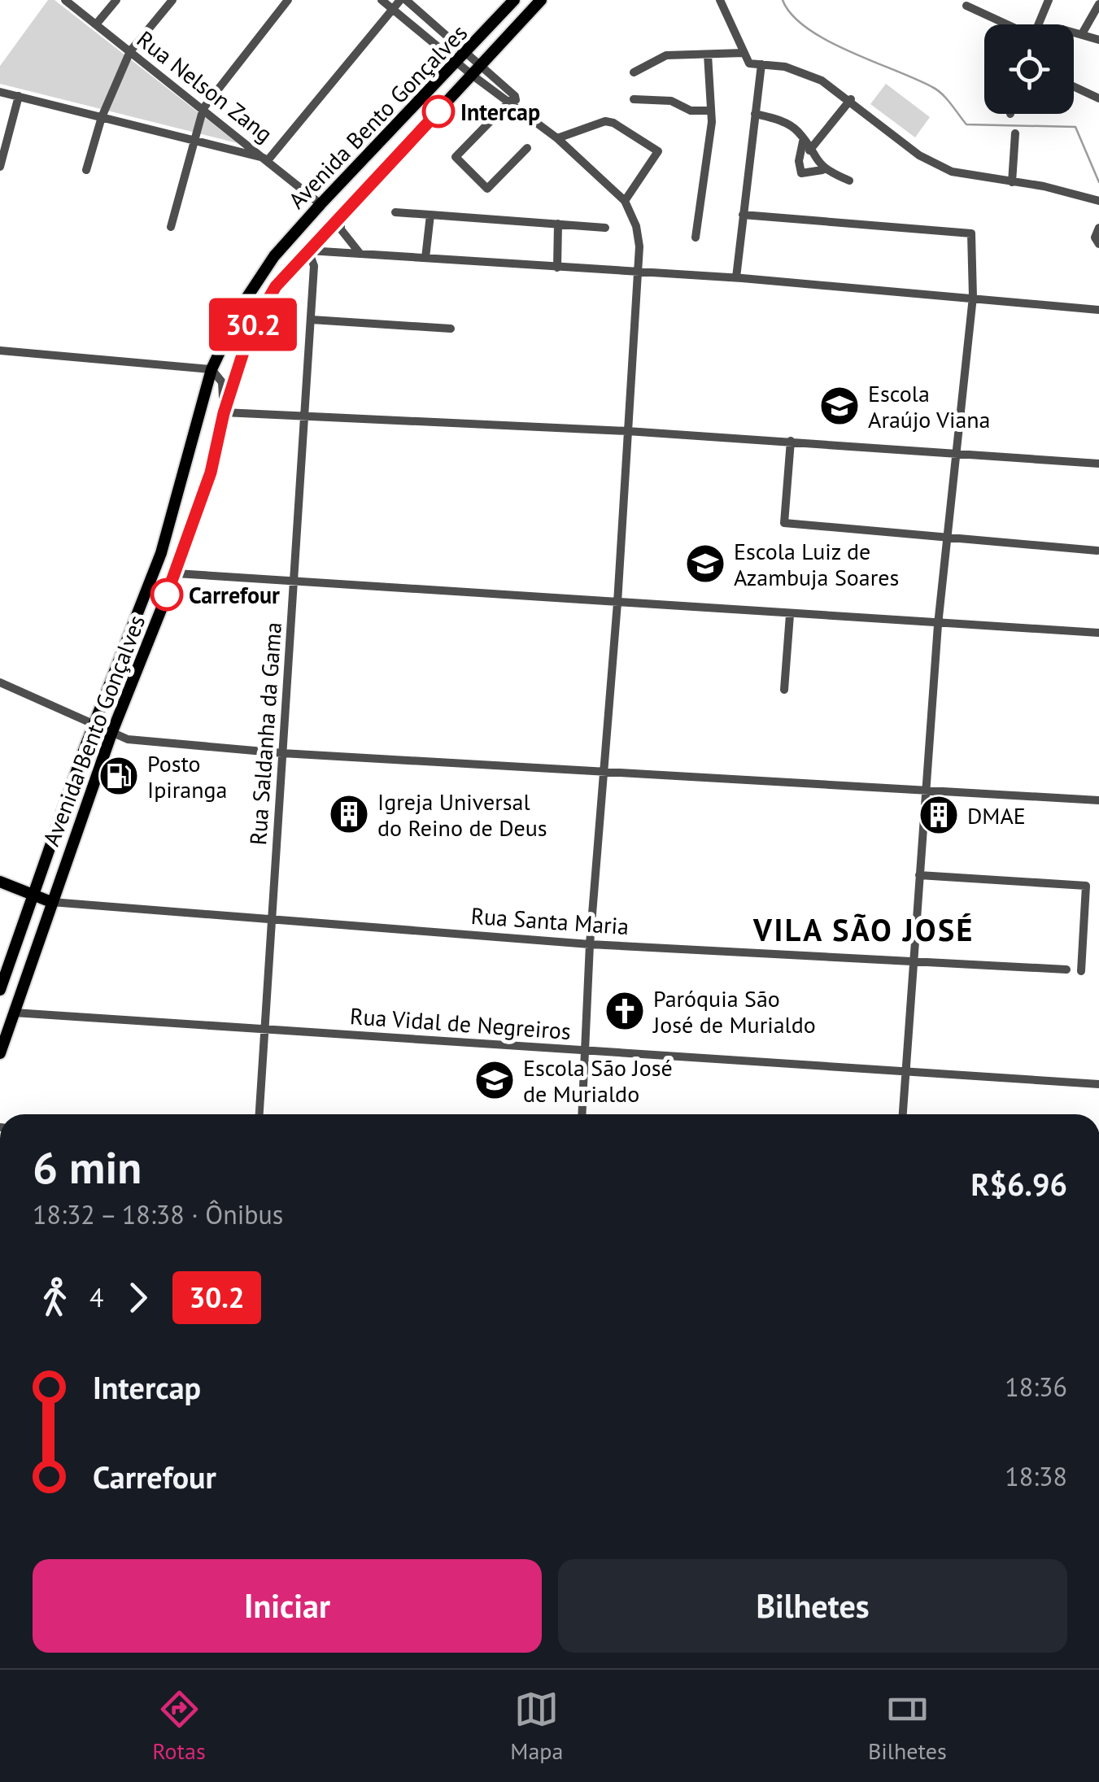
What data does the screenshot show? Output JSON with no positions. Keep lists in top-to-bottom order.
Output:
{
  "streets": {
    "main road": ["Avenida Bento Gonçalves", "Rua Santa Maria"],
    "street": ["Rua Nelson Zang", "Rua Saldanha da Gama", "Rua Vidal de Negreiros"]
  },
  "crossings": [
    ["Rua Nelson Zang", "Avenida Bento Gonçalves"],
    ["Avenida Bento Gonçalves", "Rua Saldanha da Gama"],
    ["Avenida Bento Gonçalves", "Rua Santa Maria"],
    ["Avenida Bento Gonçalves", "Rua Vidal de Negreiros"],
    ["Rua Saldanha da Gama", "Rua Santa Maria"],
    ["Rua Saldanha da Gama", "Rua Vidal de Negreiros"]
  ],
  "districts": ["VILA SÃO JOSÉ"],
  "places": {
    "other": ["Intercap", "Carrefour"],
    "school or university": ["Escola Araújo Viana", "Escola Luiz de Azambuja Soares", "Escola São José de Murialdo"],
    "fuel station": ["Posto Ipiranga"],
    "building": ["Igreja Universal do Reino de Deus", "DMAE"],
    "church": ["Paróquia São José de Murialdo"]
  },
  "lines": ["bus line 30.2"],
  "page": {
    "on_map": "30.2",
    "heading": ["6 min", "18:32 – 18:38 · Ônibus", "R$6.96"],
    "legs": ["4", "30.2"],
    "list": [
      {
        "name": "Intercap",
        "value": "18:36"
      },
      {
        "name": "Carrefour",
        "value": "18:38"
      }
    ],
    "buttons": ["Iniciar", "Bilhetes"],
    "tabs": ["Rotas", "Mapa", "Bilhetes"]
  }
}
